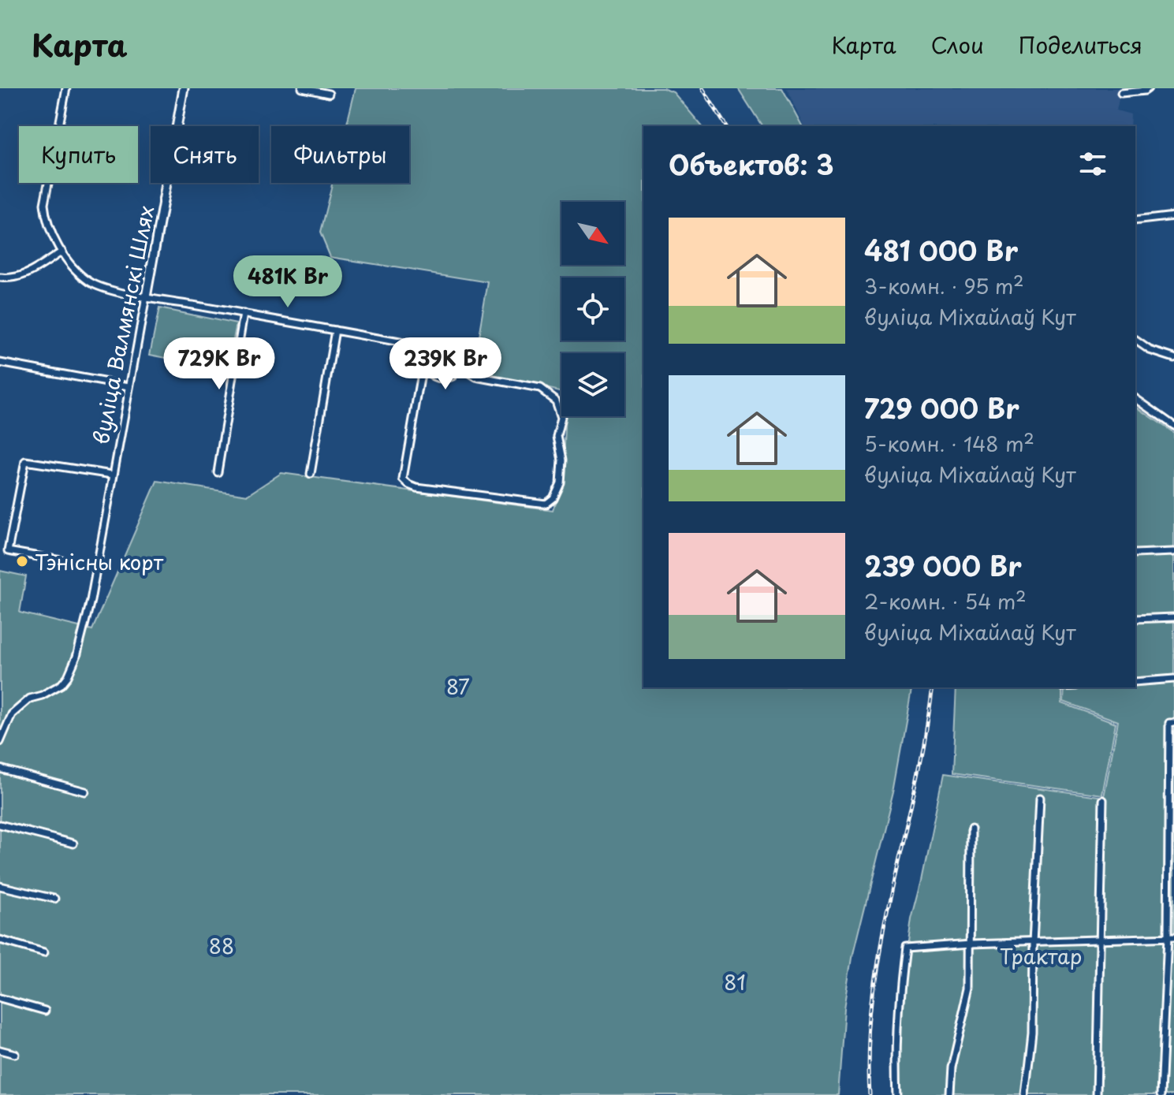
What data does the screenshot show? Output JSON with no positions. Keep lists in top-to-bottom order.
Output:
{
  "streets": {
    "street": ["вуліца Валмянскі Шлях"]
  },
  "parks": [
    "87",
    "88",
    "Трактар",
    "81"
  ],
  "places": ["Тэнісны корт"],
  "north": "bottom right",
  "page": {
    "header": "Карта",
    "nav": ["Карта", "Слои", "Поделиться"],
    "chip": ["Купить", "Снять", "Фильтры"],
    "heading": "Объектов: 3",
    "list": [
      {
        "name": "481 000 Br",
        "note": "3-комн. · 95 m² · вуліца Міхайлаў Кут"
      },
      {
        "name": "729 000 Br",
        "note": "5-комн. · 148 m² · вуліца Міхайлаў Кут"
      },
      {
        "name": "239 000 Br",
        "note": "2-комн. · 54 m² · вуліца Міхайлаў Кут"
      }
    ],
    "price": ["481K Br", "729K Br", "239K Br"]
  }
}
